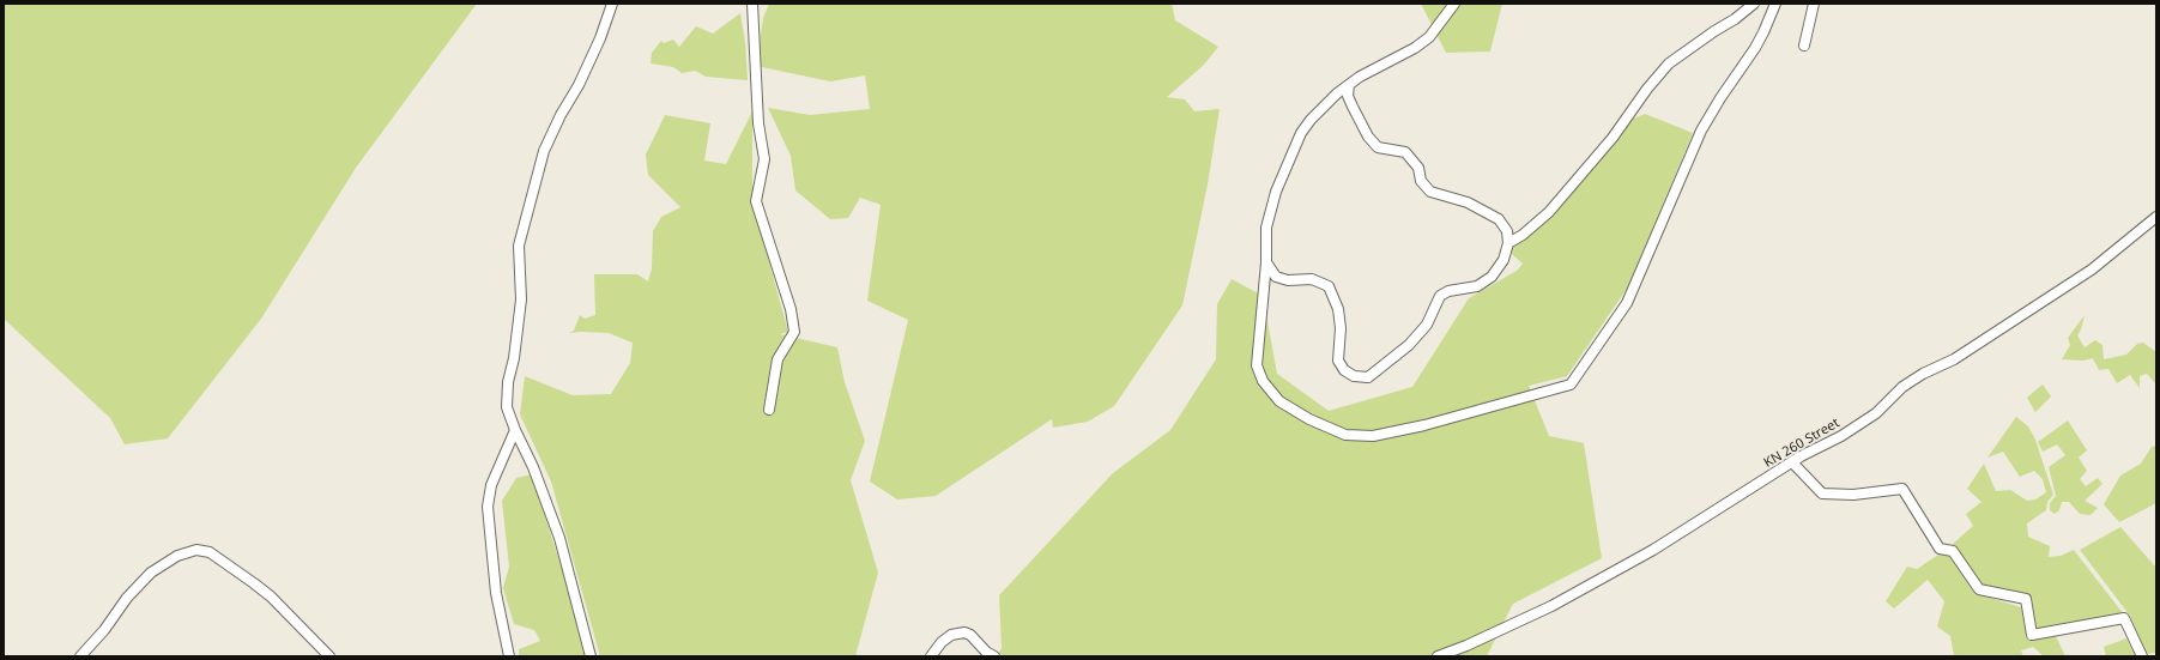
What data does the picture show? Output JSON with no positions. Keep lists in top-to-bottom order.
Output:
{
  "streets": {
    "street": ["KN 260 Street"]
  }
}
